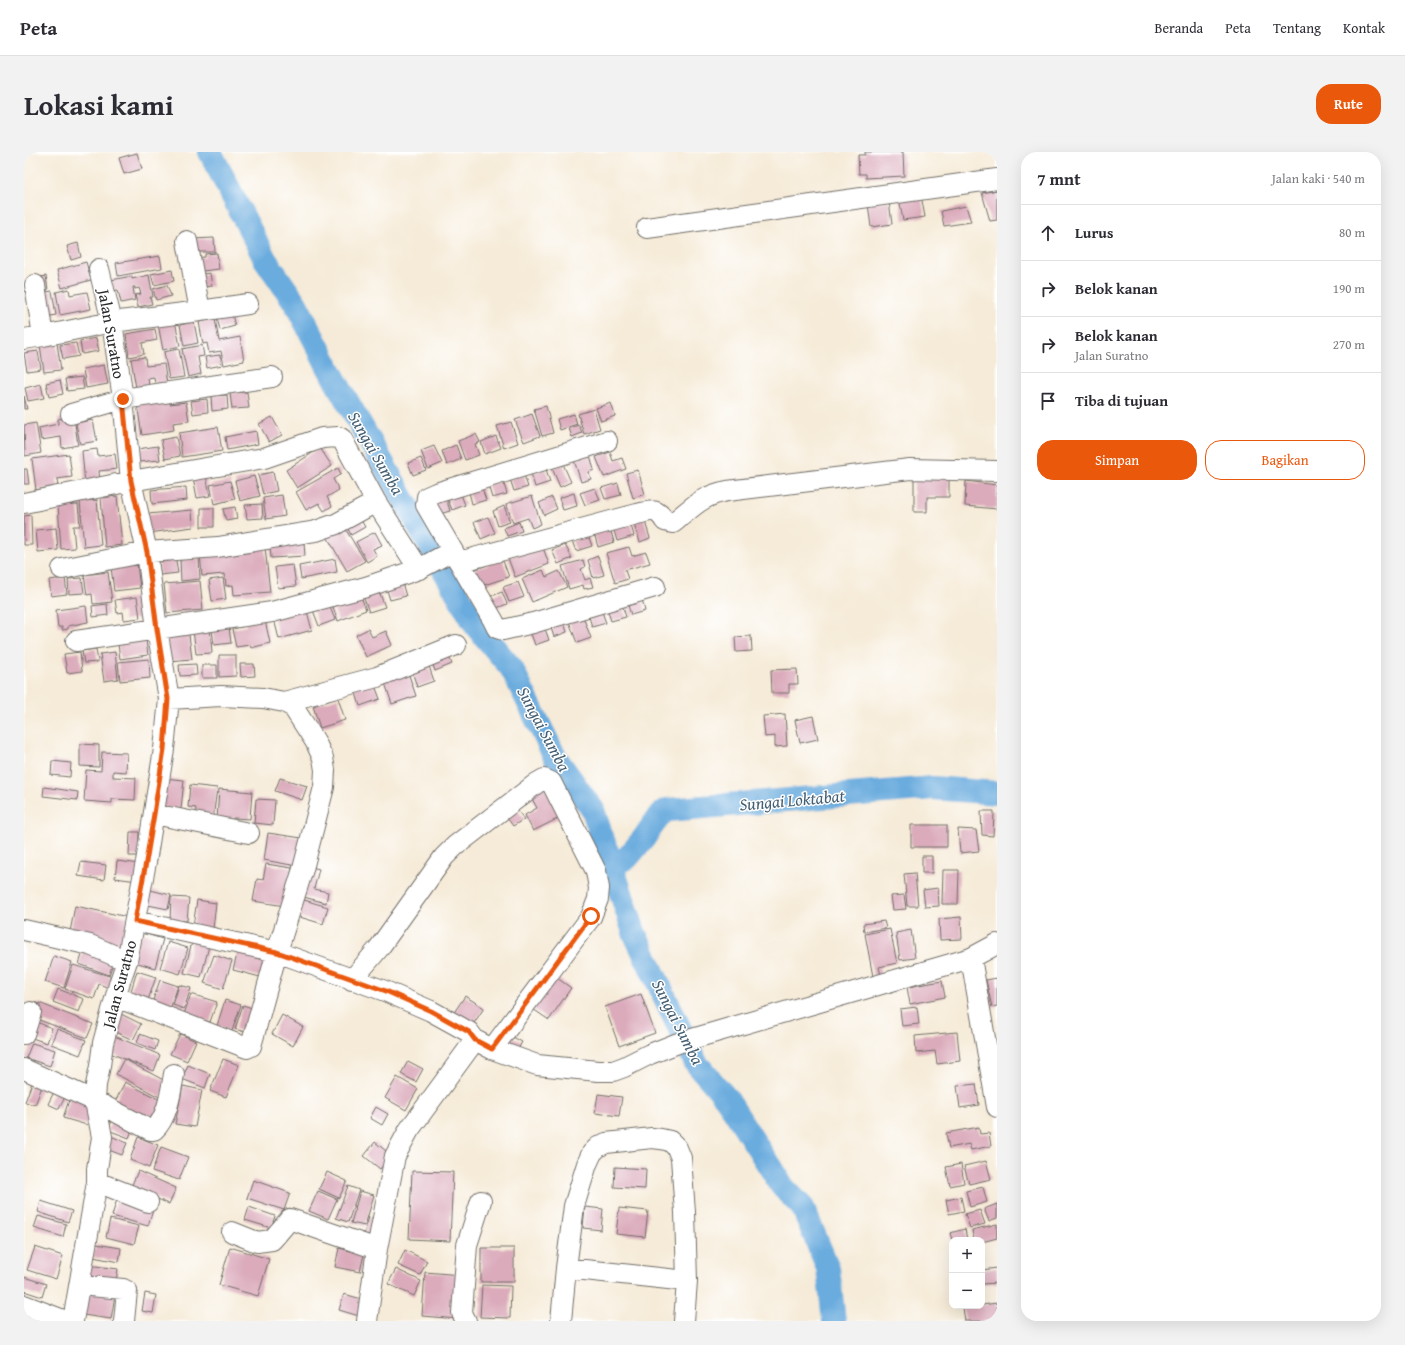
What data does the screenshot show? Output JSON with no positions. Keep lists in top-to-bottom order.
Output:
{
  "streets": {
    "street": ["Jalan Suratno"]
  },
  "water": ["Sungai Sumba", "Sungai Loktabat"],
  "page": {
    "header": "Peta",
    "nav": [
      "Beranda",
      "Peta",
      "Tentang",
      "Kontak"
    ],
    "title": "Lokasi kami",
    "buttons": [
      "Rute",
      ["Simpan", "Bagikan"]
    ],
    "heading": ["7 mnt", "Jalan kaki · 540 m"],
    "list": [
      ["Lurus", "80 m"],
      ["Belok kanan", "190 m"],
      ["Belok kanan", "Jalan Suratno", "270 m"],
      "Tiba di tujuan"
    ],
    "map_buttons": ["+", "−"]
  }
}
